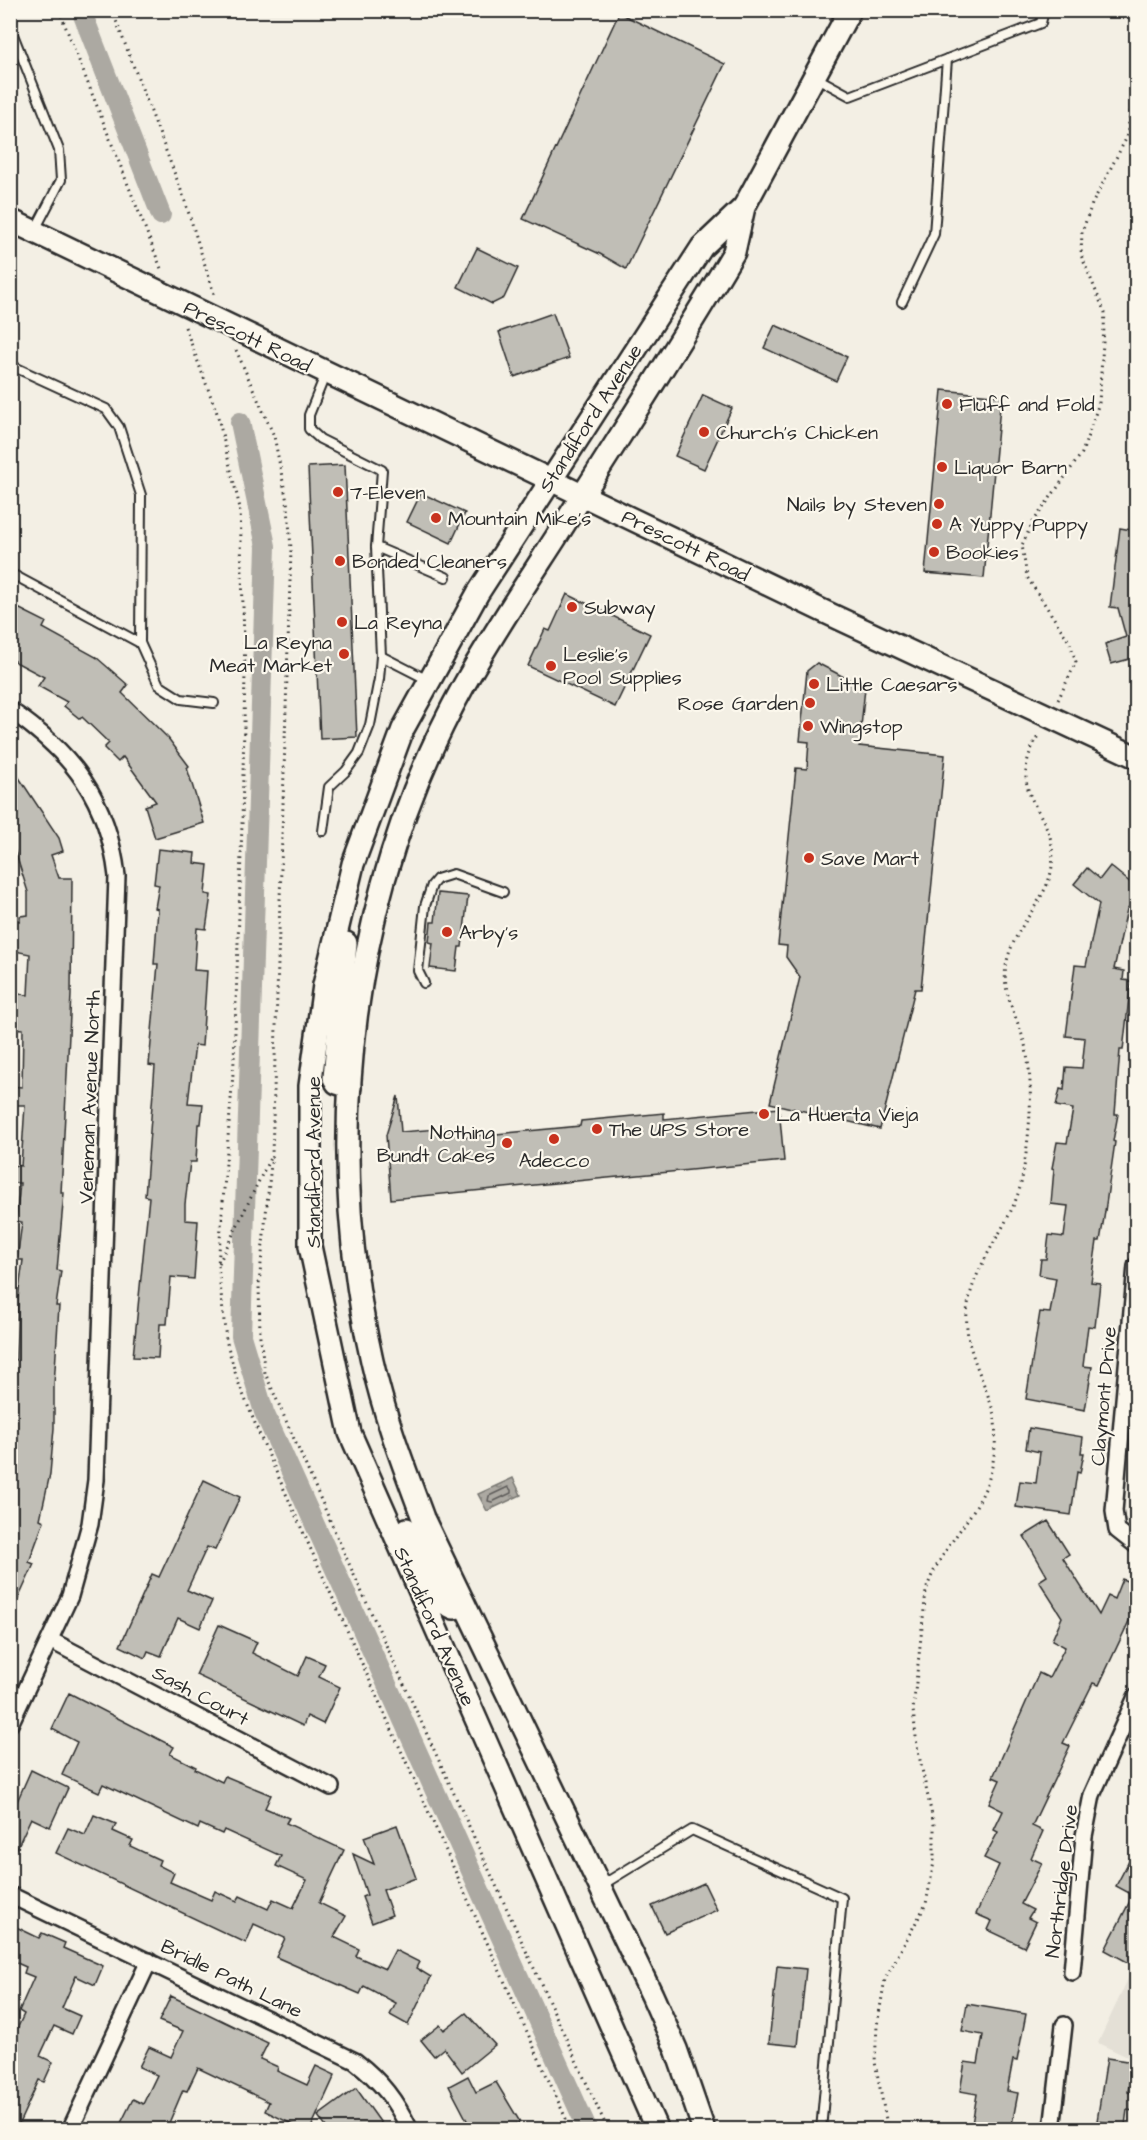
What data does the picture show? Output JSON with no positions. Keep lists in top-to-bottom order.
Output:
{
  "streets": {
    "main road": ["Prescott Road", "Standiford Avenue"],
    "street": [
      "Veneman Avenue North",
      "Claymont Drive",
      "Sash Court",
      "Northridge Drive",
      "Bridle Path Lane"
    ]
  },
  "crossings": [
    ["Prescott Road", "Standiford Avenue"],
    ["Veneman Avenue North", "Sash Court"]
  ],
  "places": [
    "Fluff and Fold",
    "Church's Chicken",
    "Liquor Barn",
    "7-Eleven",
    "Nails by Steven",
    "Mountain Mike's",
    "A Yuppy Puppy",
    "Bookies",
    "Bonded Cleaners",
    "Subway",
    "La Reyna",
    "La Reyna Meat Market",
    "Leslie's Pool Supplies",
    "Little Caesars",
    "Rose Garden",
    "Wingstop",
    "Save Mart",
    "Arby's",
    "La Huerta Vieja",
    "The UPS Store",
    "Adecco",
    "Nothing Bundt Cakes"
  ]
}
